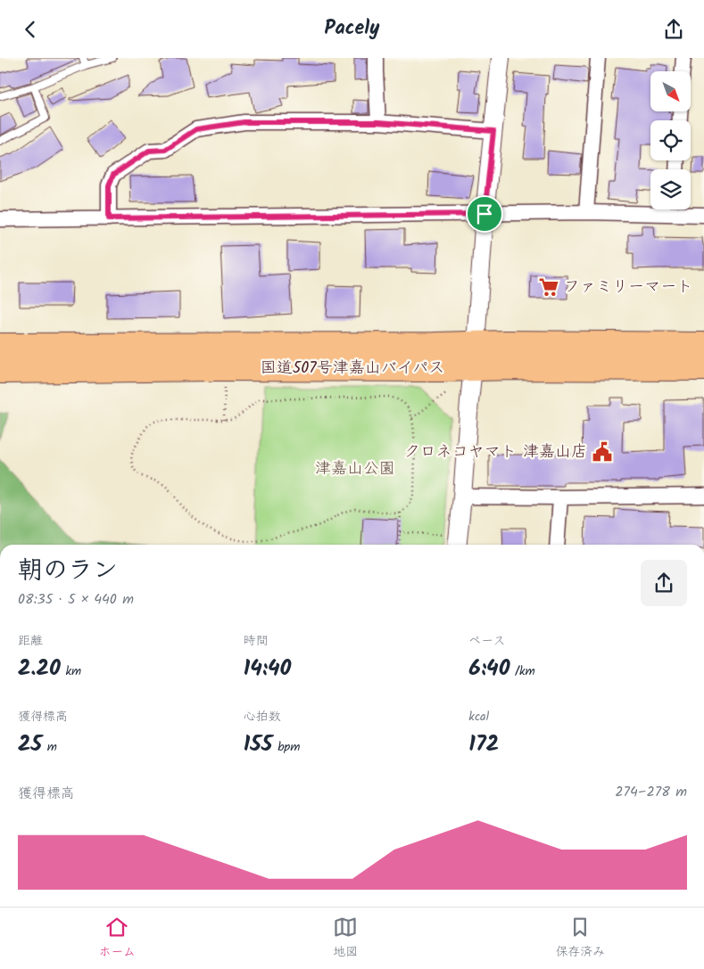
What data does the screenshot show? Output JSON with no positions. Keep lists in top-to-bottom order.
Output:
{
  "streets": {
    "highway": ["国道507号津嘉山バイパス"]
  },
  "parks": ["津嘉山公園"],
  "places": {
    "supermarket": ["ファミリーマート"],
    "public building": ["クロネコヤマト 津嘉山店"]
  },
  "north": "bottom right",
  "page": {
    "header": "Pacely",
    "heading": ["朝のラン", "08:35 · 5 × 440 m"],
    "stats": [
      ["距離", "2.20 km"],
      ["時間", "14:40"],
      ["ペース", "6:40 /km"],
      ["獲得標高", "25 m"],
      ["心拍数", "155 bpm"],
      ["kcal", "172"]
    ],
    "chart": ["獲得標高", "274–278 m"],
    "tabs": ["ホーム", "地図", "保存済み"]
  }
}
